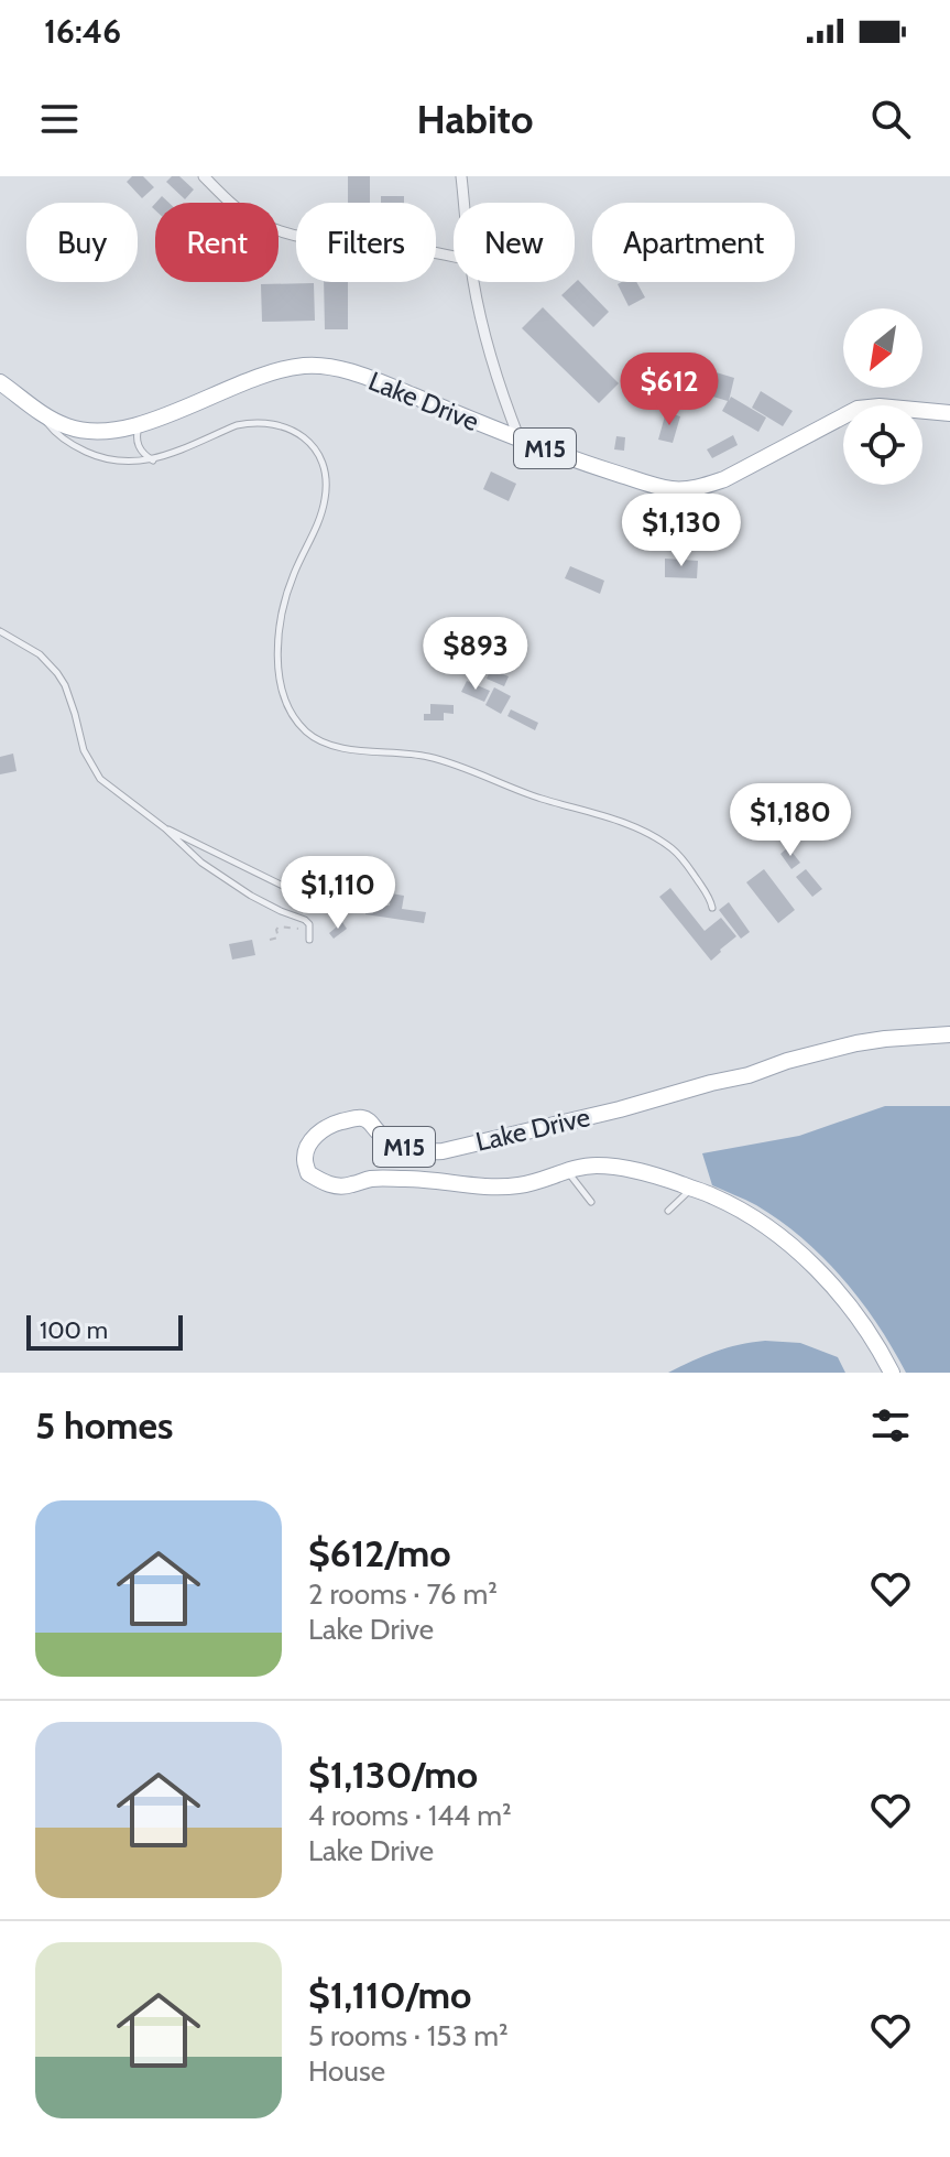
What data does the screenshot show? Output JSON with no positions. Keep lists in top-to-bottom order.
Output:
{
  "streets": {
    "main road": ["Lake Drive", "M15"]
  },
  "scale_bar": "100 m",
  "north": "bottom left",
  "page": {
    "status": "16:46",
    "header": "Habito",
    "chip": [
      "Buy",
      "Rent",
      "Filters",
      "New",
      "Apartment"
    ],
    "price": [
      "$612",
      "$1,130",
      "$893",
      "$1,180",
      "$1,110"
    ],
    "scale": "100 m",
    "heading": "5 homes",
    "list": [
      {
        "name": "$612/mo",
        "note": "2 rooms · 76 m² · Lake Drive"
      },
      {
        "name": "$1,130/mo",
        "note": "4 rooms · 144 m² · Lake Drive"
      },
      {
        "name": "$1,110/mo",
        "note": "5 rooms · 153 m² · House"
      }
    ]
  }
}
